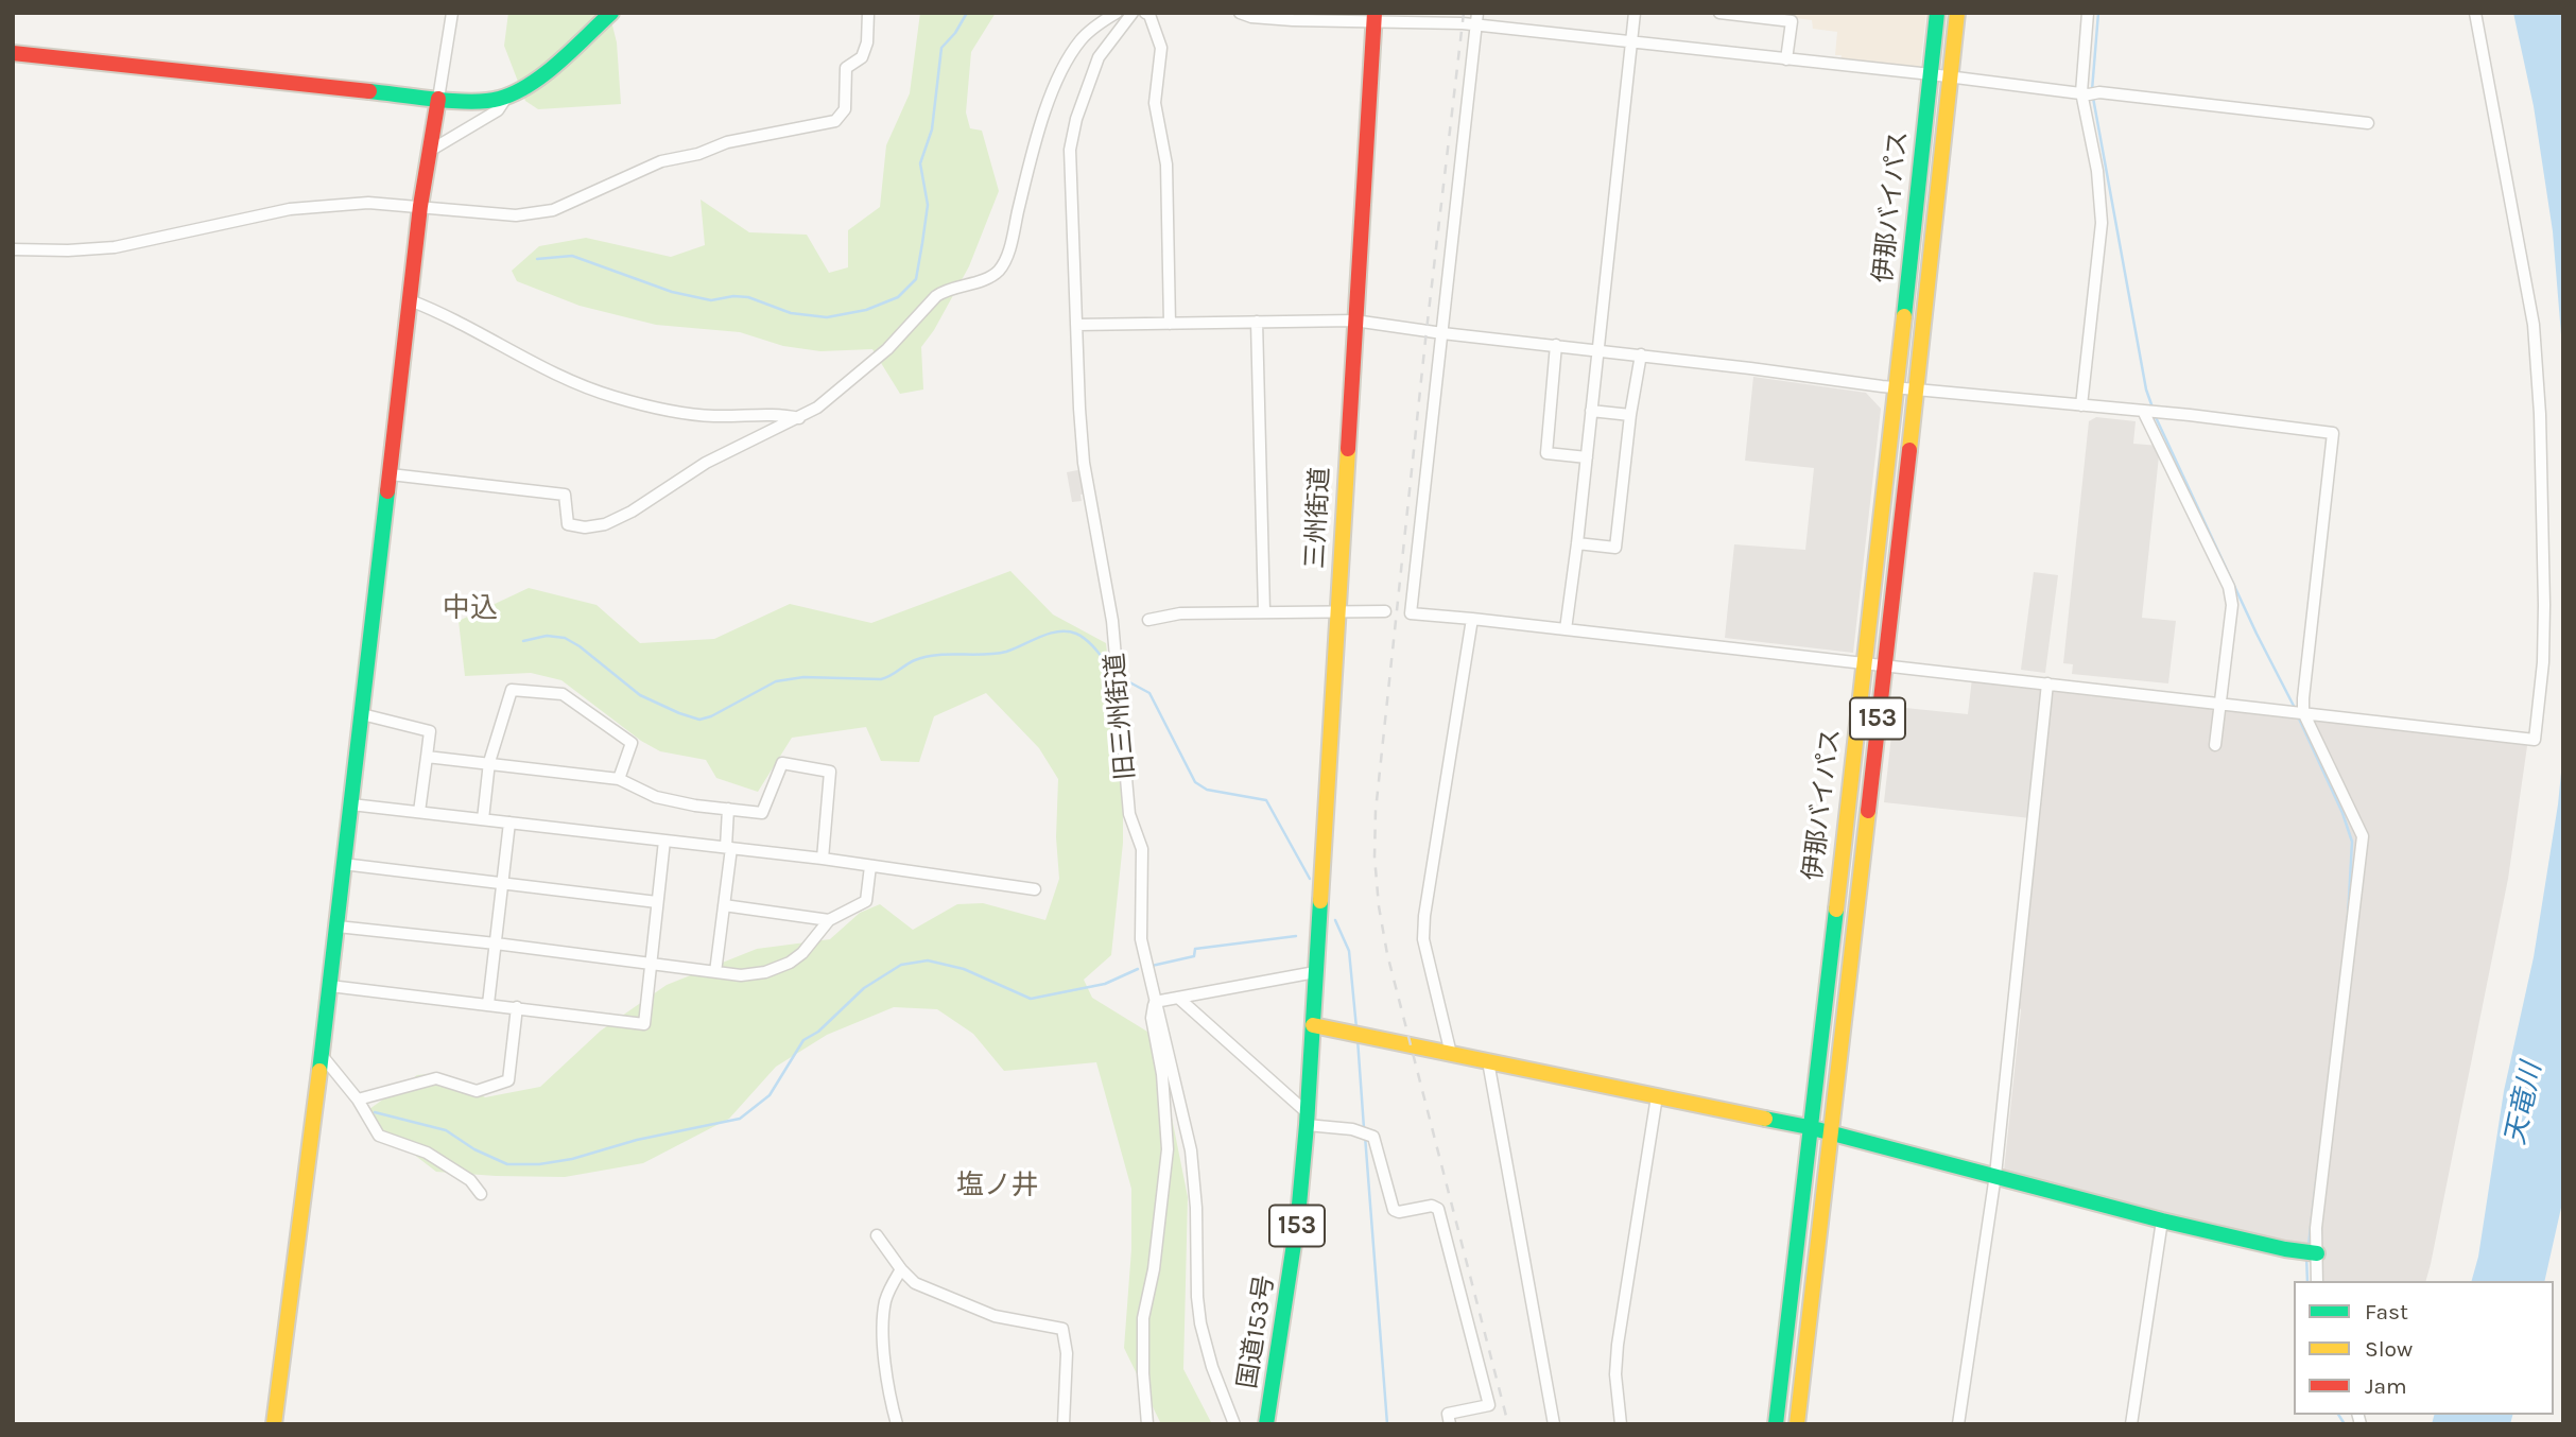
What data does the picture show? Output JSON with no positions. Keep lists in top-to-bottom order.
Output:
{
  "streets": {
    "main road": [
      "伊那バイパス",
      "三州街道",
      "153",
      "国道153号"
    ],
    "street": ["旧三州街道"]
  },
  "crossings": [
    ["三州街道", "国道153号"]
  ],
  "districts": ["中込", "塩ノ井"],
  "water": ["天竜川"],
  "legend": ["Fast", "Slow", "Jam"]
}
